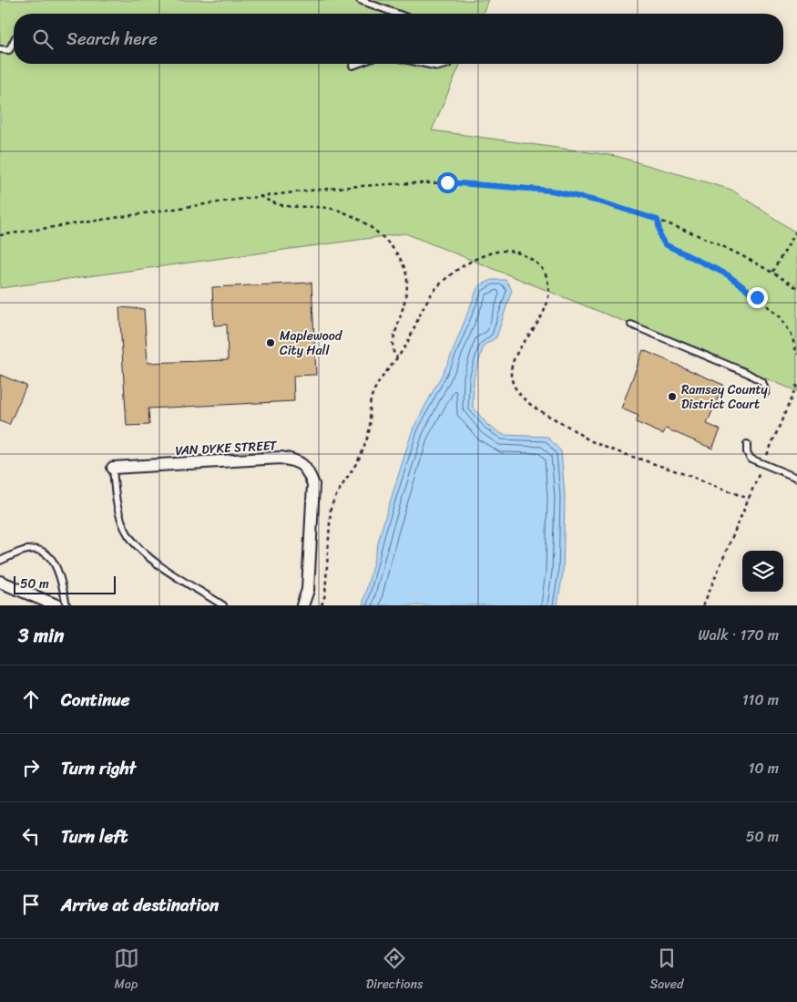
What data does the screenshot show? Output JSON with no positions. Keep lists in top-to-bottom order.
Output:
{
  "streets": {
    "street": ["VAN DYKE STREET"]
  },
  "places": ["Maplewood City Hall", "Ramsey County District Court"],
  "scale_bar": "50 m",
  "page": {
    "search": "Search here",
    "scale": "50 m",
    "heading": ["3 min", "Walk · 170 m"],
    "list": [
      ["Continue", "110 m"],
      ["Turn right", "10 m"],
      ["Turn left", "50 m"],
      "Arrive at destination"
    ],
    "nav": ["Map", "Directions", "Saved"]
  }
}
